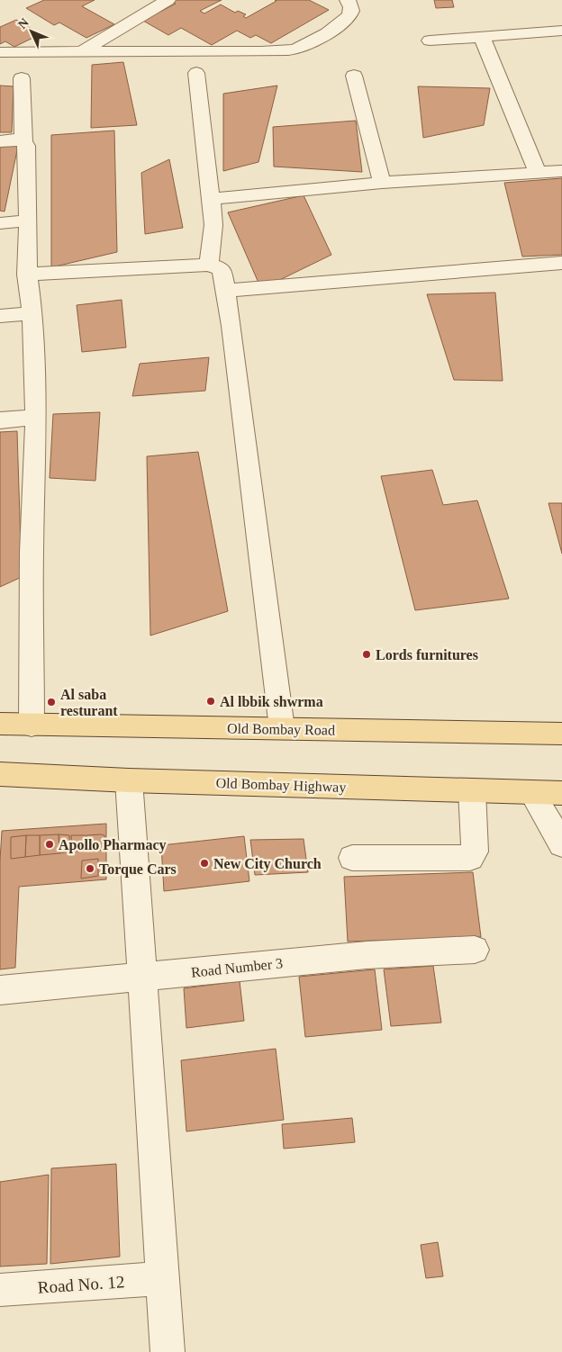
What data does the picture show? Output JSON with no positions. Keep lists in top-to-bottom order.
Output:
{
  "streets": {
    "main road": ["Old Bombay Road", "Old Bombay Highway"],
    "street": ["Road Number 3", "Road No. 12"]
  },
  "places": [
    "Lords furnitures",
    "Al lbbik shwrma",
    "Al saba resturant",
    "Apollo Pharmacy",
    "New City Church",
    "Torque Cars"
  ],
  "north": "top left"
}
